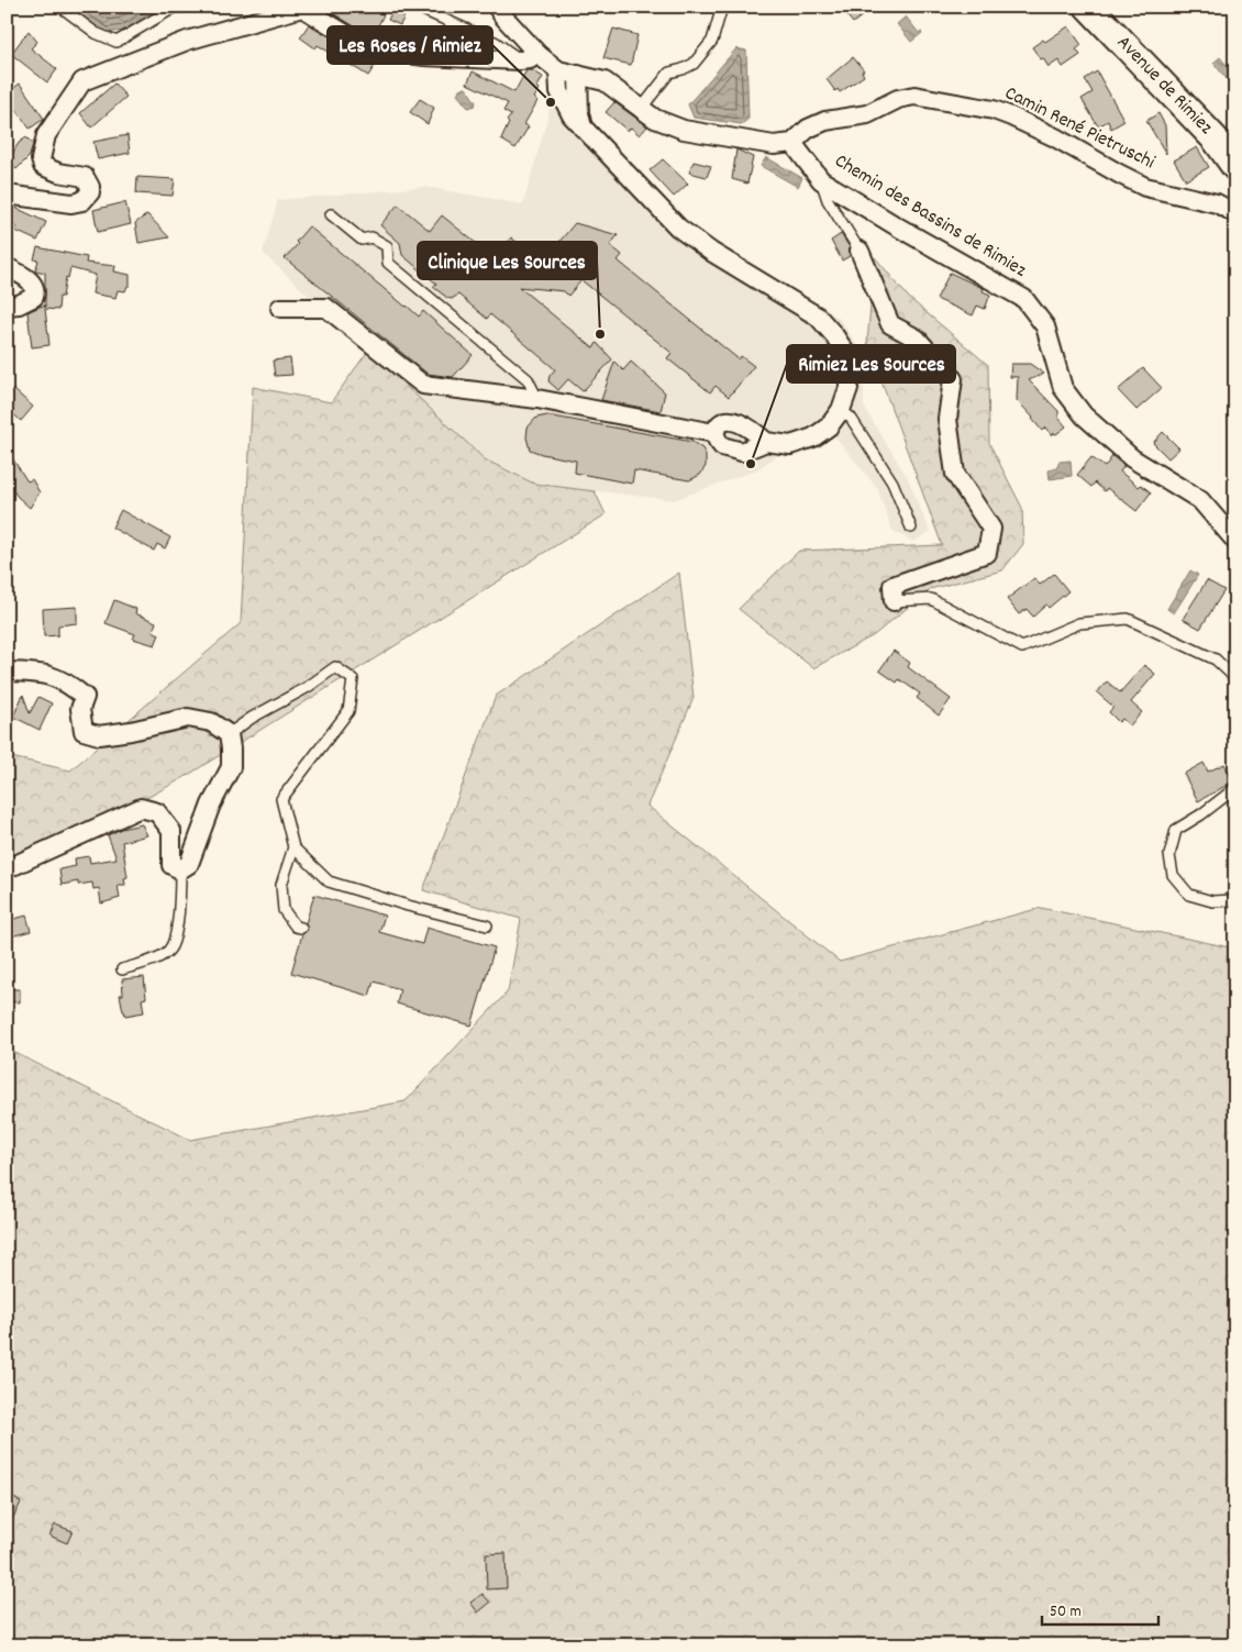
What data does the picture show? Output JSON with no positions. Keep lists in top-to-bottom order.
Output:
{
  "streets": {
    "street": ["Avenue de Rimiez", "Camin René Pietruschi", "Chemin des Bassins de Rimiez"]
  },
  "crossings": [
    ["Camin René Pietruschi", "Chemin des Bassins de Rimiez"]
  ],
  "places": ["Les Roses / Rimiez", "Clinique Les Sources", "Rimiez Les Sources"],
  "scale_bar": "50 m"
}
